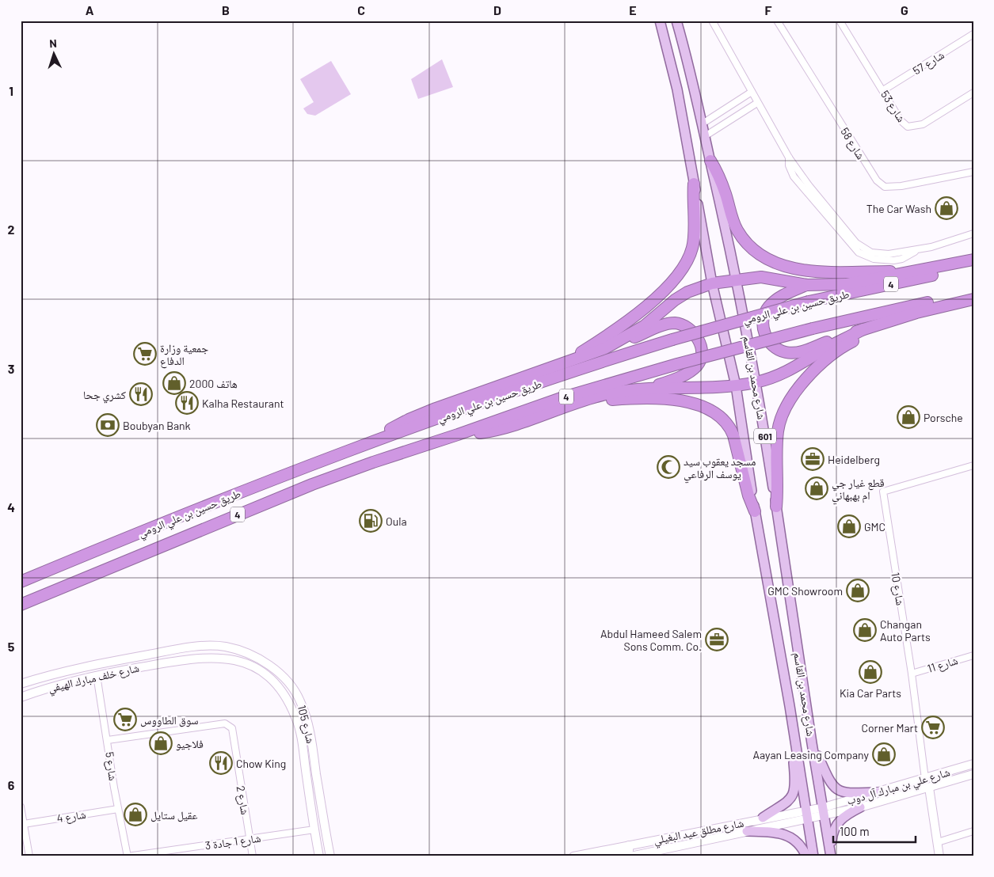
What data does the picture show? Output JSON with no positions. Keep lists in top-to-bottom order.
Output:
{
  "streets": {
    "highway": ["4", "طريق حسين بن علي الرومي"],
    "main road": ["شارع محمد بن القاسم", "601"],
    "street": [
      "شارع 57",
      "شارع 53",
      "شارع 58",
      "شارع 10",
      "شارع 11",
      "شارع خلف مبارك الهيفي",
      "شارع 105",
      "شارع 5",
      "شارع علي بن مبارك آل دوب",
      "شارع 2",
      "شارع 4",
      "شارع مطلق عيد البغيلي",
      "شارع 1 جادة 3"
    ]
  },
  "crossings": [
    ["شارع 57", "شارع 53"],
    ["شارع محمد بن القاسم", "شارع علي بن مبارك آل دوب"],
    ["شارع محمد بن القاسم", "شارع مطلق عيد البغيلي"],
    ["شارع 10", "شارع 11"],
    ["شارع 10", "شارع علي بن مبارك آل دوب"],
    ["شارع خلف مبارك الهيفي", "شارع 105"],
    ["شارع خلف مبارك الهيفي", "شارع 5"],
    ["شارع 105", "شارع 1 جادة 3"],
    ["شارع 5", "شارع 2"],
    ["شارع 5", "شارع 4"],
    ["شارع 5", "شارع 1 جادة 3"],
    ["شارع علي بن مبارك آل دوب", "شارع مطلق عيد البغيلي"],
    ["شارع 2", "شارع 1 جادة 3"]
  ],
  "places": {
    "shop": [
      "The Car Wash",
      "هاتف 2000",
      "Porsche",
      "قطع غيار جي ام بهبهاني",
      "GMC",
      "GMC Showroom",
      "Changan Auto Parts",
      "Kia Car Parts",
      "فلاجيو",
      "Aayan Leasing Company",
      "عقيل ستايل"
    ],
    "supermarket": ["جمعية وزارة الدفاع", "سوق الطاووس", "Corner Mart"],
    "restaurant": ["كشري جحا", "Kalha Restaurant", "Chow King"],
    "bank": ["Boubyan Bank"],
    "office": ["Heidelberg", "Abdul Hameed Salem Sons Comm. Co."],
    "mosque": ["مسجد يعقوب سيد يوسف الرفاعي"],
    "fuel station": ["Oula"]
  },
  "scale_bar": "100 m",
  "north": "top",
  "grid": {
    "columns": [
      "A",
      "B",
      "C",
      "D",
      "E",
      "F",
      "G"
    ],
    "rows": [
      "1",
      "2",
      "3",
      "4",
      "5",
      "6"
    ]
  }
}
